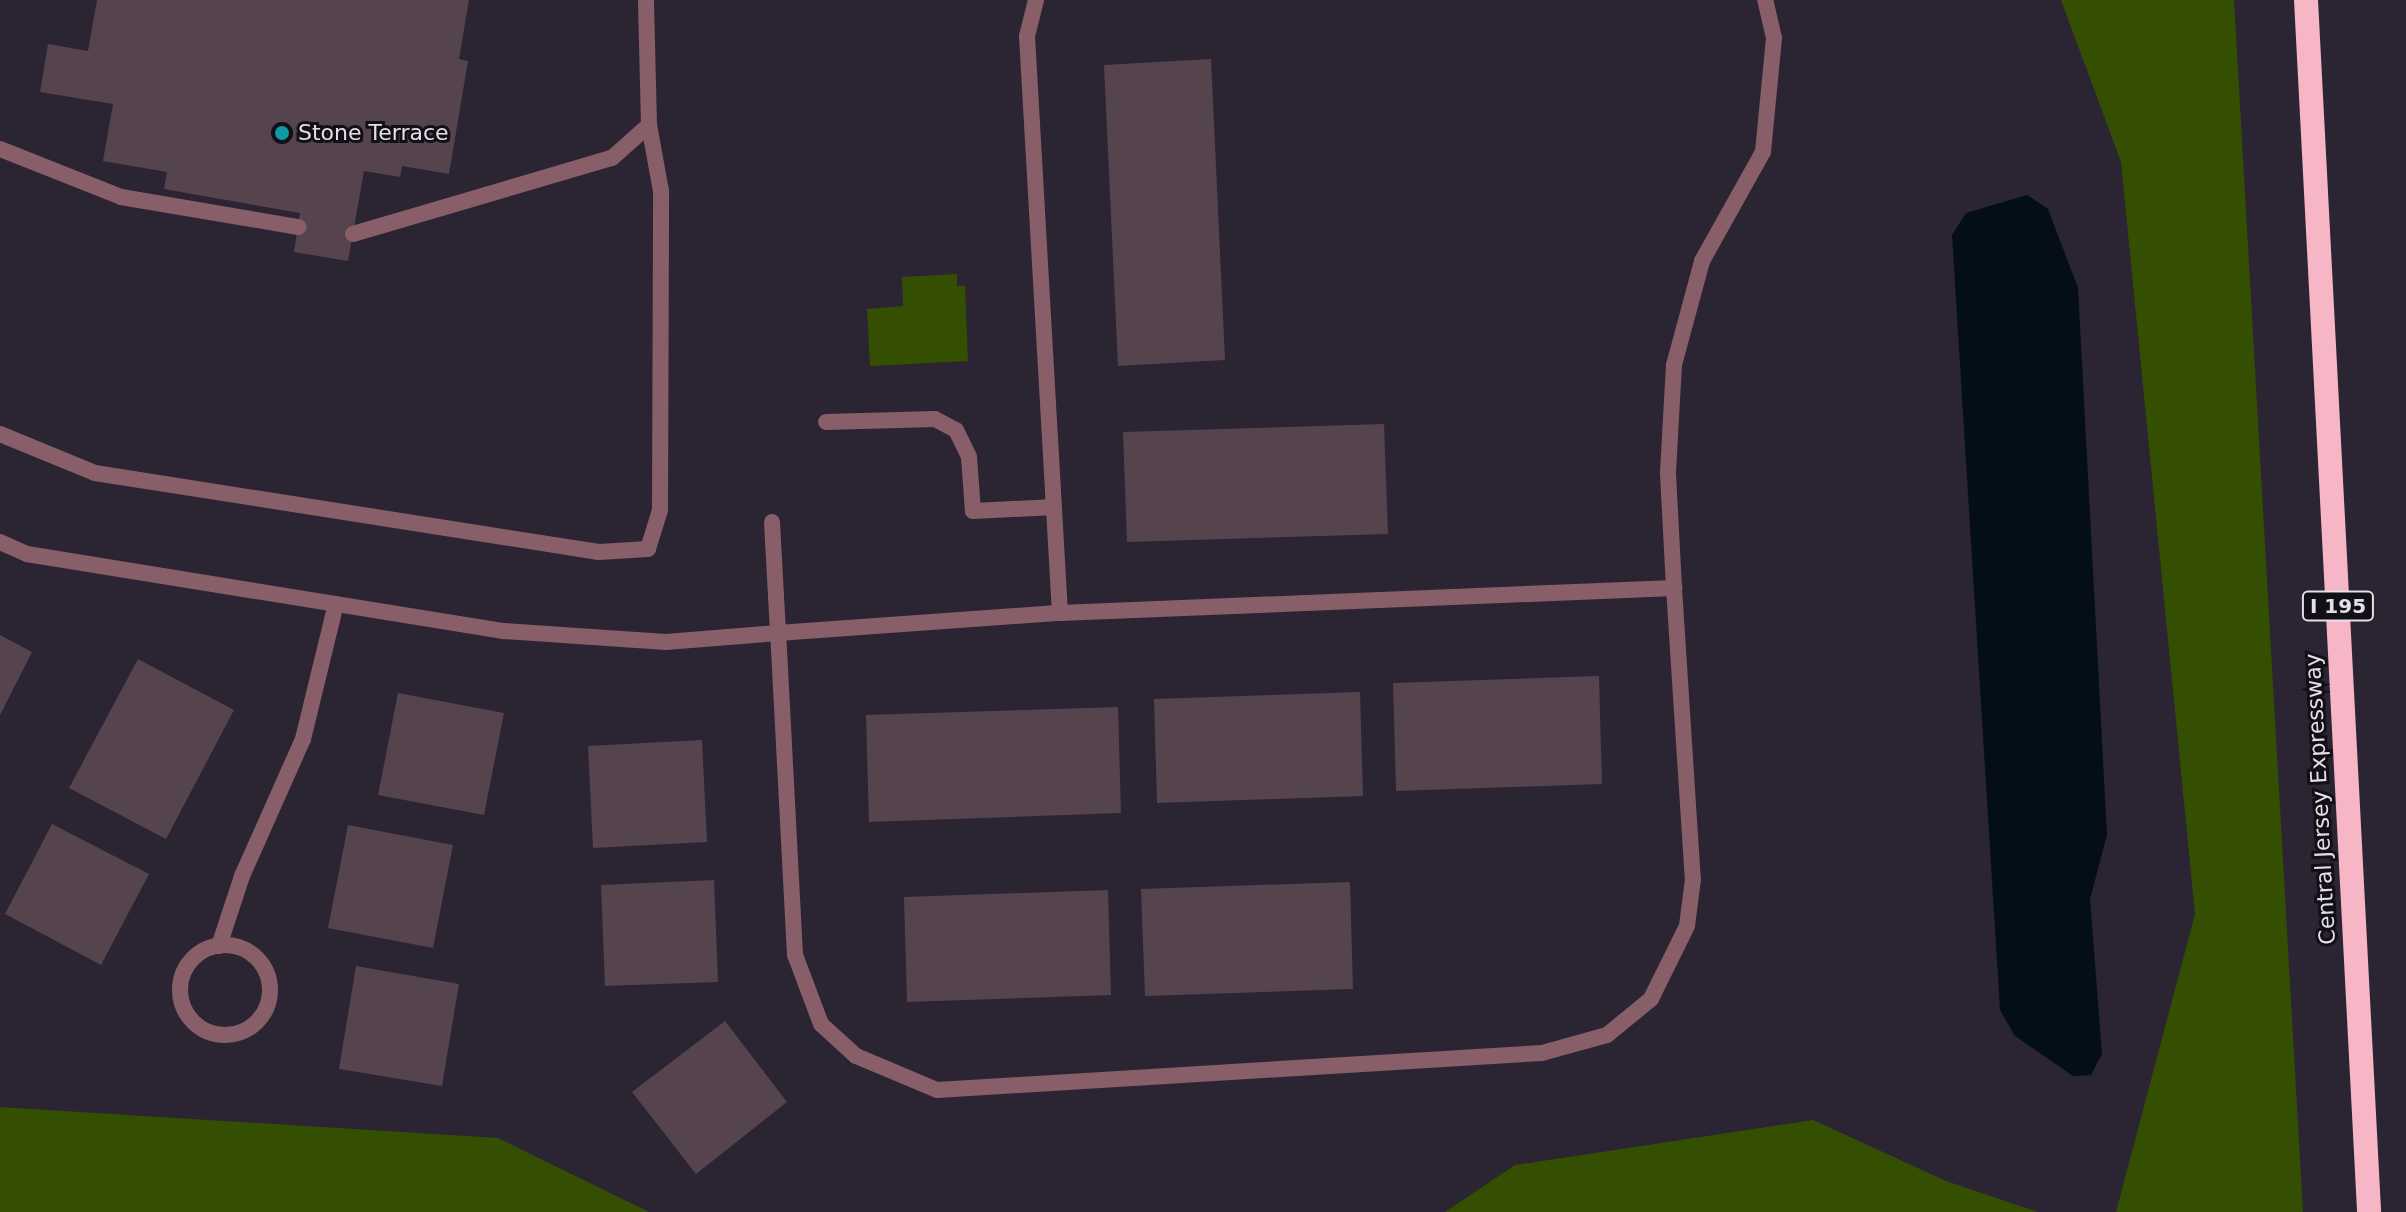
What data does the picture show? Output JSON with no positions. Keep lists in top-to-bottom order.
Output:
{
  "streets": {
    "highway": ["I 195", "Central Jersey Expressway"]
  },
  "places": ["Stone Terrace"]
}
